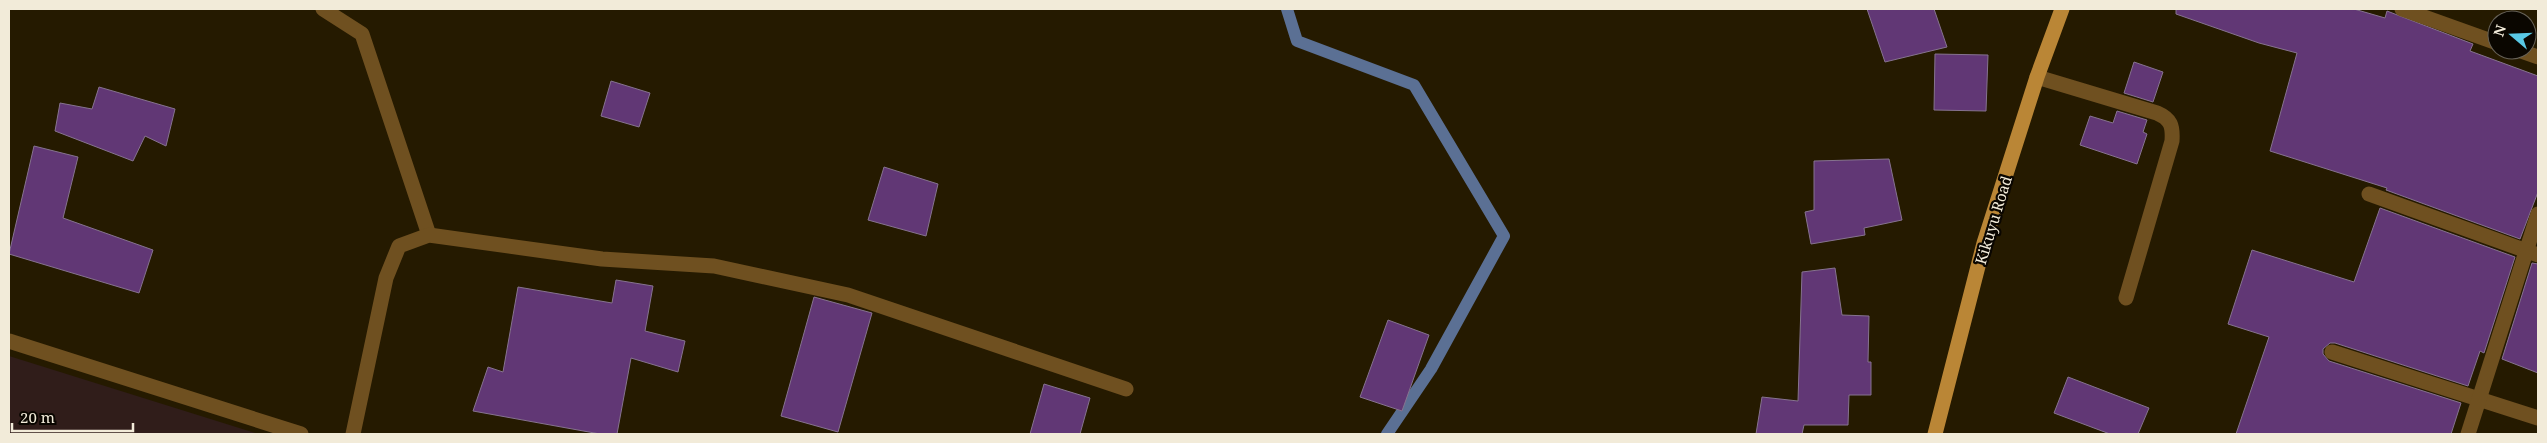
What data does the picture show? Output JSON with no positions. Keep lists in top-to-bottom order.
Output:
{
  "streets": {
    "main road": ["Kikuyu Road"]
  },
  "scale_bar": "20 m",
  "north": "left"
}
